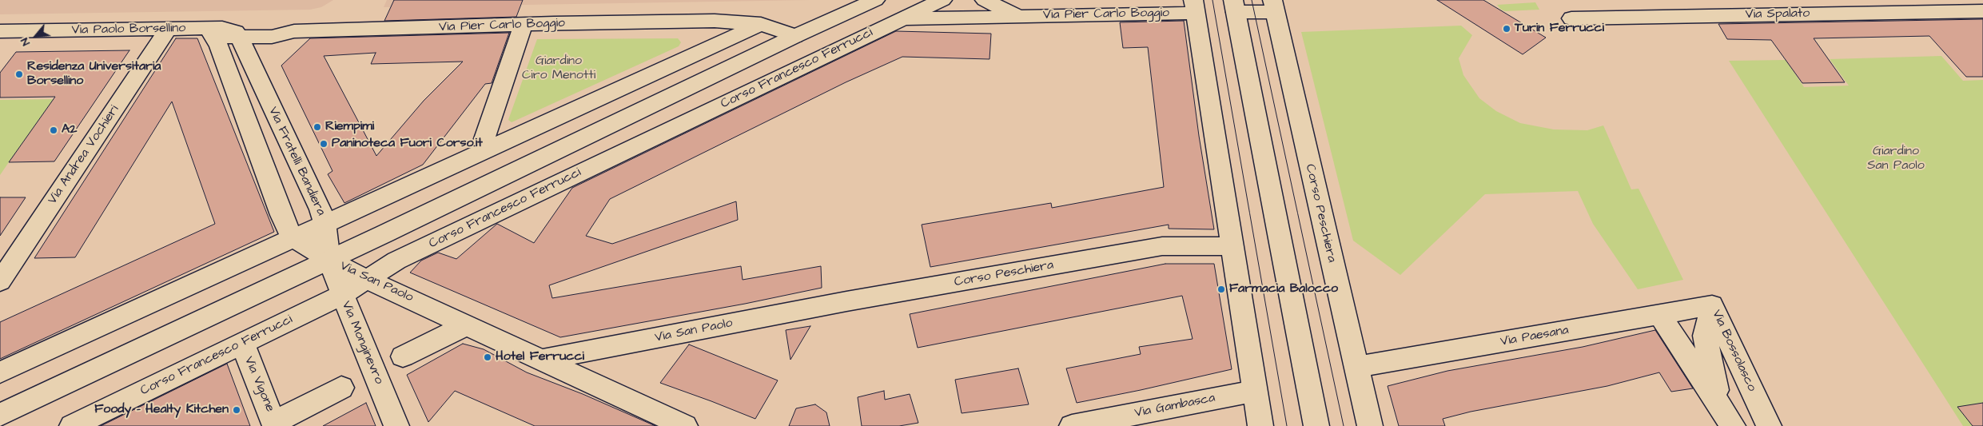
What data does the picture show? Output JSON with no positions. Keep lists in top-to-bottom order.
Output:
{
  "streets": {
    "street": [
      "Via Pier Carlo Boggio",
      "Via Spalato",
      "Via Paolo Borsellino",
      "Corso Francesco Ferrucci",
      "Via Andrea Vochieri",
      "Via Fratelli Bandiera",
      "Corso Peschiera",
      "Via San Paolo",
      "Via Paesana",
      "Via Monginevro",
      "Via Bossolasco",
      "Via Vigone",
      "Via Gambasca"
    ]
  },
  "crossings": [
    ["Via Pier Carlo Boggio", "Via Paolo Borsellino"],
    ["Via Pier Carlo Boggio", "Corso Francesco Ferrucci"],
    ["Via Pier Carlo Boggio", "Via Fratelli Bandiera"],
    ["Via Paolo Borsellino", "Via Andrea Vochieri"],
    ["Via Paolo Borsellino", "Via Fratelli Bandiera"],
    ["Corso Francesco Ferrucci", "Via San Paolo"],
    ["Corso Francesco Ferrucci", "Via Monginevro"],
    ["Corso Francesco Ferrucci", "Via Vigone"],
    ["Via Fratelli Bandiera", "Via San Paolo"],
    ["Via Fratelli Bandiera", "Via Monginevro"],
    ["Corso Peschiera", "Via San Paolo"],
    ["Corso Peschiera", "Via Paesana"],
    ["Via San Paolo", "Via Monginevro"],
    ["Via Paesana", "Via Bossolasco"]
  ],
  "parks": ["Giardino Ciro Menotti", "Giardino San Paolo"],
  "places": [
    "Turin Ferrucci",
    "Residenza Universitaria Borsellino",
    "Riempimi",
    "A2",
    "Paninoteca Fuori Corso.it",
    "Farmacia Balocco",
    "Hotel Ferrucci",
    "Foody - Healty Kitchen"
  ],
  "north": "bottom left"
}
